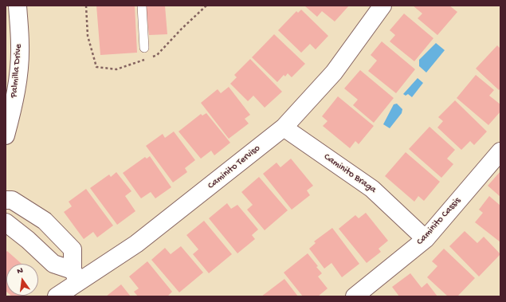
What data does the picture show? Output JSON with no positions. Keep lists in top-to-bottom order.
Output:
{
  "streets": {
    "street": [
      "Palmilla Drive",
      "Caminito Terviso",
      "Caminito Braga",
      "Caminito Cassis"
    ]
  },
  "crossings": [
    ["Caminito Terviso", "Caminito Braga"],
    ["Caminito Braga", "Caminito Cassis"]
  ],
  "north": "top"
}
